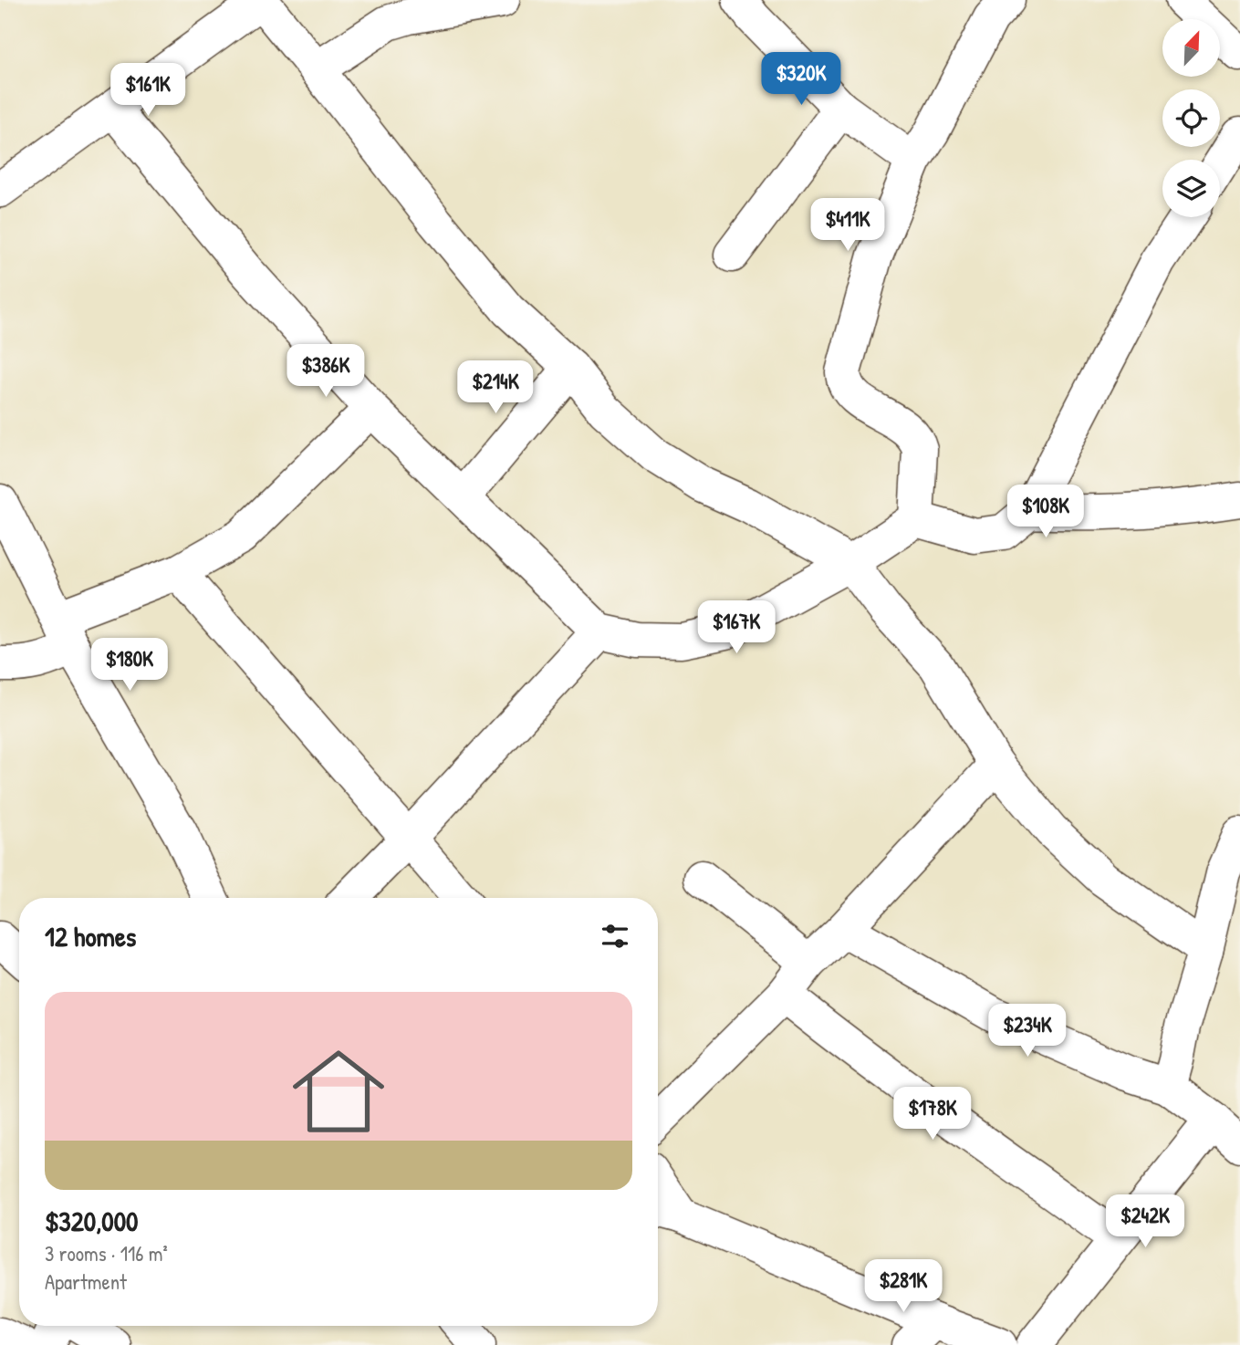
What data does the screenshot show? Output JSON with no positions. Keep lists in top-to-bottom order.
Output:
{
  "north": "top right",
  "page": {
    "price": [
      "$320K",
      "$161K",
      "$411K",
      "$386K",
      "$214K",
      "$108K",
      "$167K",
      "$180K",
      "$234K",
      "$178K",
      "$242K",
      "$281K"
    ],
    "heading": "12 homes",
    "list": [
      {
        "name": "$320,000",
        "note": "3 rooms · 116 m² · Apartment"
      }
    ]
  }
}
